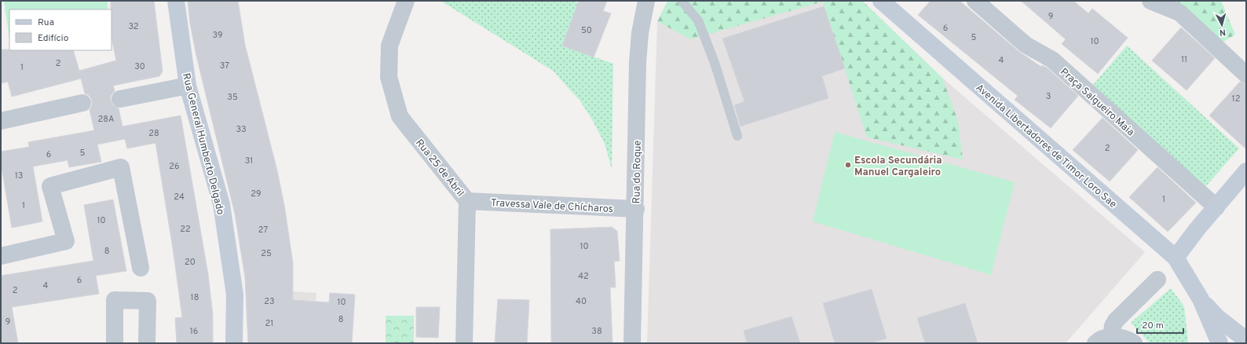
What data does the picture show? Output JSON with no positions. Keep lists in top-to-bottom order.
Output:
{
  "streets": {
    "main road": ["Rua General Humberto Delgado", "Avenida Libertadores de Timor Loro Sae"],
    "street": [
      "Praça Salgueiro Maia",
      "Rua 25 de Abril",
      "Rua do Roque",
      "Travessa Vale de Chícharos"
    ]
  },
  "crossings": [
    ["Rua 25 de Abril", "Travessa Vale de Chícharos"],
    ["Rua do Roque", "Travessa Vale de Chícharos"]
  ],
  "places": ["Escola Secundária Manuel Cargaleiro"],
  "house_numbers": [
    "9",
    "32",
    "6",
    "50",
    "39",
    "5",
    "10",
    "11",
    "4",
    "2",
    "37",
    "30",
    "1",
    "3",
    "35",
    "12",
    "28A",
    "33",
    "28",
    "2",
    "5",
    "6",
    "31",
    "26",
    "13",
    "29",
    "24",
    "1",
    "1",
    "10",
    "22",
    "27",
    "10",
    "8",
    "25",
    "20",
    "42",
    "6",
    "4",
    "2",
    "18",
    "23",
    "40",
    "10",
    "8",
    "9",
    "21",
    "16",
    "38"
  ],
  "legend": ["Rua", "Edifício"],
  "scale_bar": "20 m",
  "north": "bottom"
}
